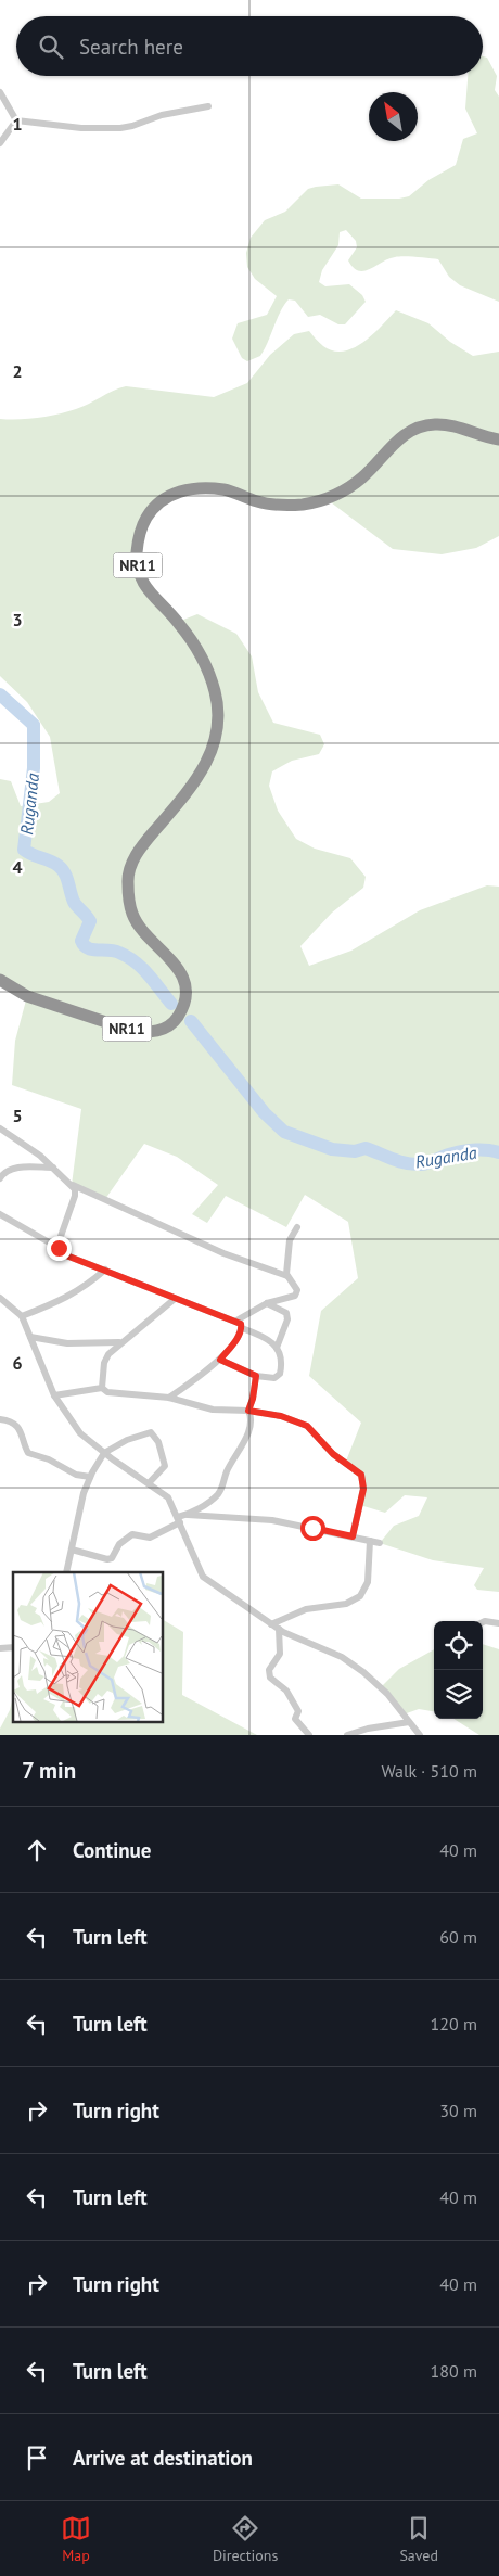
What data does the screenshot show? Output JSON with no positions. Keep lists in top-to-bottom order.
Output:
{
  "streets": {
    "highway": ["NR11"]
  },
  "water": ["Ruganda"],
  "north": "top left",
  "page": {
    "search": "Search here",
    "heading": ["7 min", "Walk · 510 m"],
    "list": [
      ["Continue", "40 m"],
      ["Turn left", "60 m"],
      ["Turn left", "120 m"],
      ["Turn right", "30 m"],
      ["Turn left", "40 m"],
      ["Turn right", "40 m"],
      ["Turn left", "180 m"],
      "Arrive at destination"
    ],
    "nav": ["Map", "Directions", "Saved"]
  },
  "grid": {
    "rows": [
      "1",
      "2",
      "3",
      "4",
      "5",
      "6"
    ]
  }
}
